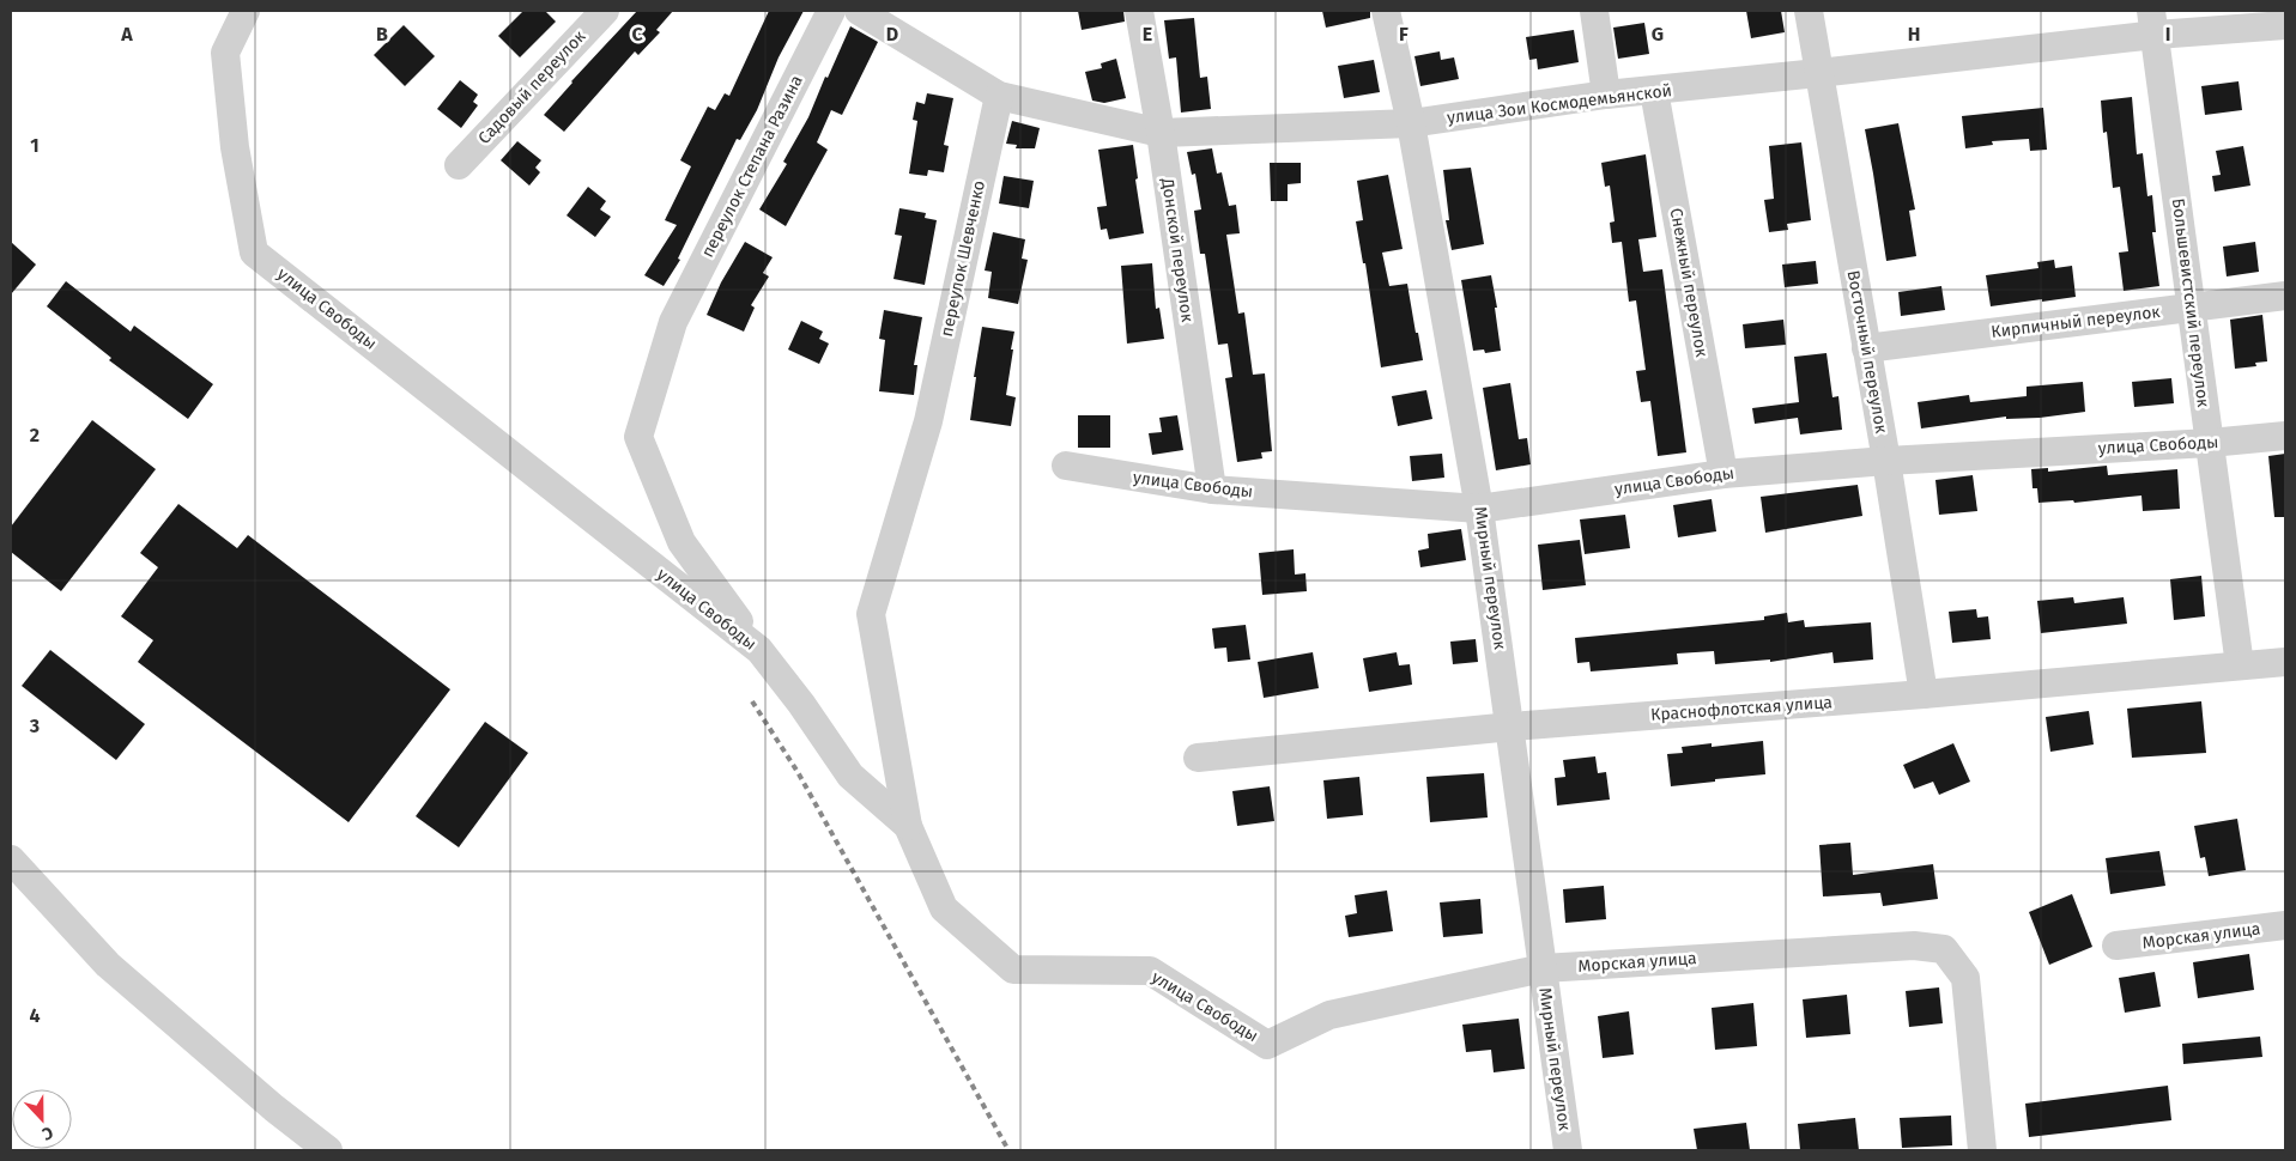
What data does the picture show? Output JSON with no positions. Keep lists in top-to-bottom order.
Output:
{
  "streets": {
    "street": [
      "Садовый переулок",
      "улица Зои Космодемьянской",
      "переулок Степана Разина",
      "Донской переулок",
      "переулок Шевченко",
      "Снежный переулок",
      "Большевистский переулок",
      "улица Свободы",
      "Кирпичный переулок",
      "Восточный переулок",
      "Мирный переулок",
      "Краснофлотская улица",
      "Морская улица"
    ]
  },
  "crossings": [
    ["улица Зои Космодемьянской", "Донской переулок"],
    ["улица Зои Космодемьянской", "переулок Шевченко"],
    ["улица Зои Космодемьянской", "Снежный переулок"],
    ["улица Зои Космодемьянской", "Большевистский переулок"],
    ["улица Зои Космодемьянской", "Восточный переулок"],
    ["улица Зои Космодемьянской", "Мирный переулок"],
    ["переулок Степана Разина", "улица Свободы"],
    ["Донской переулок", "улица Свободы"],
    ["переулок Шевченко", "улица Свободы"],
    ["Снежный переулок", "улица Свободы"],
    ["Большевистский переулок", "улица Свободы"],
    ["Большевистский переулок", "Кирпичный переулок"],
    ["Большевистский переулок", "Краснофлотская улица"],
    ["улица Свободы", "Восточный переулок"],
    ["улица Свободы", "Мирный переулок"],
    ["улица Свободы", "Морская улица"],
    ["Кирпичный переулок", "Восточный переулок"],
    ["Восточный переулок", "Краснофлотская улица"],
    ["Мирный переулок", "Краснофлотская улица"],
    ["Мирный переулок", "Морская улица"]
  ],
  "north": "bottom",
  "grid": {
    "columns": [
      "A",
      "B",
      "C",
      "D",
      "E",
      "F",
      "G",
      "H",
      "I"
    ],
    "rows": [
      "1",
      "2",
      "3",
      "4"
    ]
  }
}
